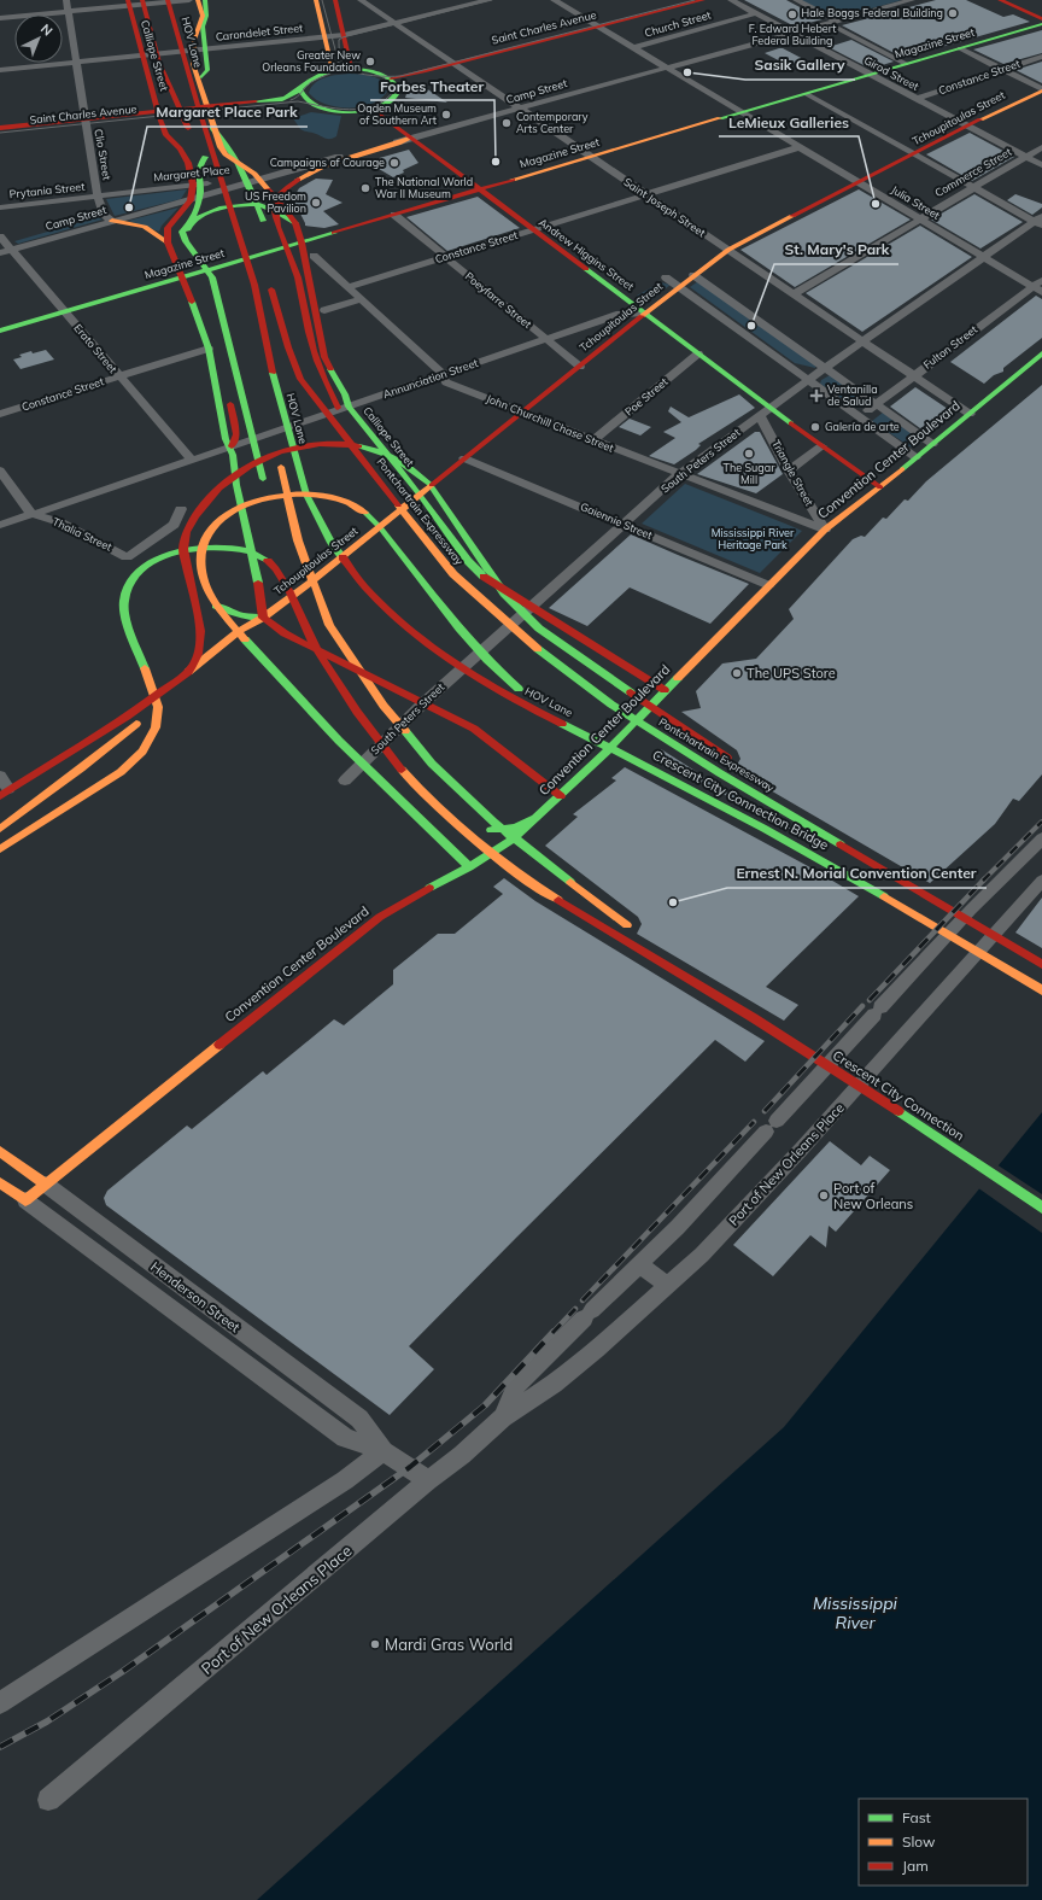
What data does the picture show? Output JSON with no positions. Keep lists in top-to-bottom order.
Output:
{
  "streets": {
    "main road": [
      "Saint Charles Avenue",
      "HOV Lane",
      "Magazine Street",
      "Calliope Street",
      "Tchoupitoulas Street",
      "Andrew Higgins Street",
      "Convention Center Boulevard",
      "Pontchartrain Expressway",
      "Crescent City Connection Bridge",
      "Crescent City Connection",
      "Henderson Street"
    ],
    "street": [
      "Church Street",
      "Carondelet Street",
      "Girod Street",
      "Constance Street",
      "Camp Street",
      "Clio Street",
      "Commerce Street",
      "Margaret Place",
      "Prytania Street",
      "Julia Street",
      "Saint Joseph Street",
      "Poeyfarre Street",
      "Fulton Street",
      "Erato Street",
      "Annunciation Street",
      "Poe Street",
      "John Churchill Chase Street",
      "South Peters Street",
      "Triangle Street",
      "Gaiennie Street",
      "Thalia Street",
      "Port of New Orleans Place"
    ]
  },
  "crossings": [
    ["Church Street", "Girod Street"],
    ["Church Street", "Julia Street"],
    ["Saint Charles Avenue", "Calliope Street"],
    ["Saint Charles Avenue", "Clio Street"],
    ["Saint Charles Avenue", "Julia Street"],
    ["Saint Charles Avenue", "Saint Joseph Street"],
    ["Saint Charles Avenue", "Andrew Higgins Street"],
    ["Carondelet Street", "Calliope Street"],
    ["Carondelet Street", "Clio Street"],
    ["Carondelet Street", "Saint Joseph Street"],
    ["HOV Lane", "Crescent City Connection Bridge"],
    ["Magazine Street", "Calliope Street"],
    ["Magazine Street", "Girod Street"],
    ["Magazine Street", "Julia Street"],
    ["Magazine Street", "Saint Joseph Street"],
    ["Magazine Street", "Andrew Higgins Street"],
    ["Magazine Street", "Poeyfarre Street"],
    ["Magazine Street", "Erato Street"],
    ["Calliope Street", "Camp Street"],
    ["Calliope Street", "Tchoupitoulas Street"],
    ["Calliope Street", "Margaret Place"],
    ["Calliope Street", "Annunciation Street"],
    ["Calliope Street", "Convention Center Boulevard"],
    ["Calliope Street", "South Peters Street"],
    ["Girod Street", "Constance Street"],
    ["Girod Street", "Camp Street"],
    ["Girod Street", "Tchoupitoulas Street"],
    ["Girod Street", "Commerce Street"],
    ["Constance Street", "Julia Street"],
    ["Constance Street", "Saint Joseph Street"],
    ["Constance Street", "Andrew Higgins Street"],
    ["Constance Street", "Poeyfarre Street"],
    ["Constance Street", "Erato Street"],
    ["Constance Street", "John Churchill Chase Street"],
    ["Camp Street", "Margaret Place"],
    ["Camp Street", "Julia Street"],
    ["Camp Street", "Saint Joseph Street"],
    ["Camp Street", "Andrew Higgins Street"],
    ["Camp Street", "Erato Street"],
    ["Tchoupitoulas Street", "Julia Street"],
    ["Tchoupitoulas Street", "Saint Joseph Street"],
    ["Tchoupitoulas Street", "Andrew Higgins Street"],
    ["Tchoupitoulas Street", "Poeyfarre Street"],
    ["Tchoupitoulas Street", "Annunciation Street"],
    ["Tchoupitoulas Street", "John Churchill Chase Street"],
    ["Tchoupitoulas Street", "Gaiennie Street"],
    ["Clio Street", "Margaret Place"],
    ["Clio Street", "Prytania Street"],
    ["Commerce Street", "Julia Street"],
    ["Commerce Street", "Saint Joseph Street"],
    ["Margaret Place", "Prytania Street"],
    ["Julia Street", "Fulton Street"],
    ["Julia Street", "South Peters Street"],
    ["Saint Joseph Street", "Fulton Street"],
    ["Saint Joseph Street", "Convention Center Boulevard"],
    ["Saint Joseph Street", "South Peters Street"],
    ["Andrew Higgins Street", "Annunciation Street"],
    ["Andrew Higgins Street", "Poe Street"],
    ["Andrew Higgins Street", "Convention Center Boulevard"],
    ["Andrew Higgins Street", "South Peters Street"],
    ["Poeyfarre Street", "Annunciation Street"],
    ["Erato Street", "Annunciation Street"],
    ["Annunciation Street", "John Churchill Chase Street"],
    ["Annunciation Street", "Thalia Street"],
    ["Poe Street", "John Churchill Chase Street"],
    ["John Churchill Chase Street", "Convention Center Boulevard"],
    ["John Churchill Chase Street", "South Peters Street"],
    ["John Churchill Chase Street", "Triangle Street"],
    ["Convention Center Boulevard", "Triangle Street"],
    ["Convention Center Boulevard", "Gaiennie Street"],
    ["Convention Center Boulevard", "Henderson Street"],
    ["South Peters Street", "Triangle Street"],
    ["South Peters Street", "Gaiennie Street"],
    ["Port of New Orleans Place", "Henderson Street"]
  ],
  "water": ["Mississippi River"],
  "parks": ["Mississippi River Heritage Park"],
  "places": {
    "other": [
      "Hale Boggs Federal Building",
      "F. Edward Hebert Federal Building",
      "Greater New Orleans Foundation",
      "Sasik Gallery",
      "Ogden Museum of Southern Art",
      "Contemporary Arts Center",
      "Forbes Theater",
      "Campaigns of Courage",
      "The National World War II Museum",
      "US Freedom Pavilion",
      "LeMieux Galleries",
      "Margaret Place Park",
      "St. Mary's Park",
      "Galería de arte",
      "The Sugar Mill",
      "The UPS Store",
      "Ernest N. Morial Convention Center",
      "Port of New Orleans",
      "Mardi Gras World"
    ],
    "health": ["Ventanilla de Salud"]
  },
  "legend": ["Fast", "Slow", "Jam"],
  "north": "top right"
}
